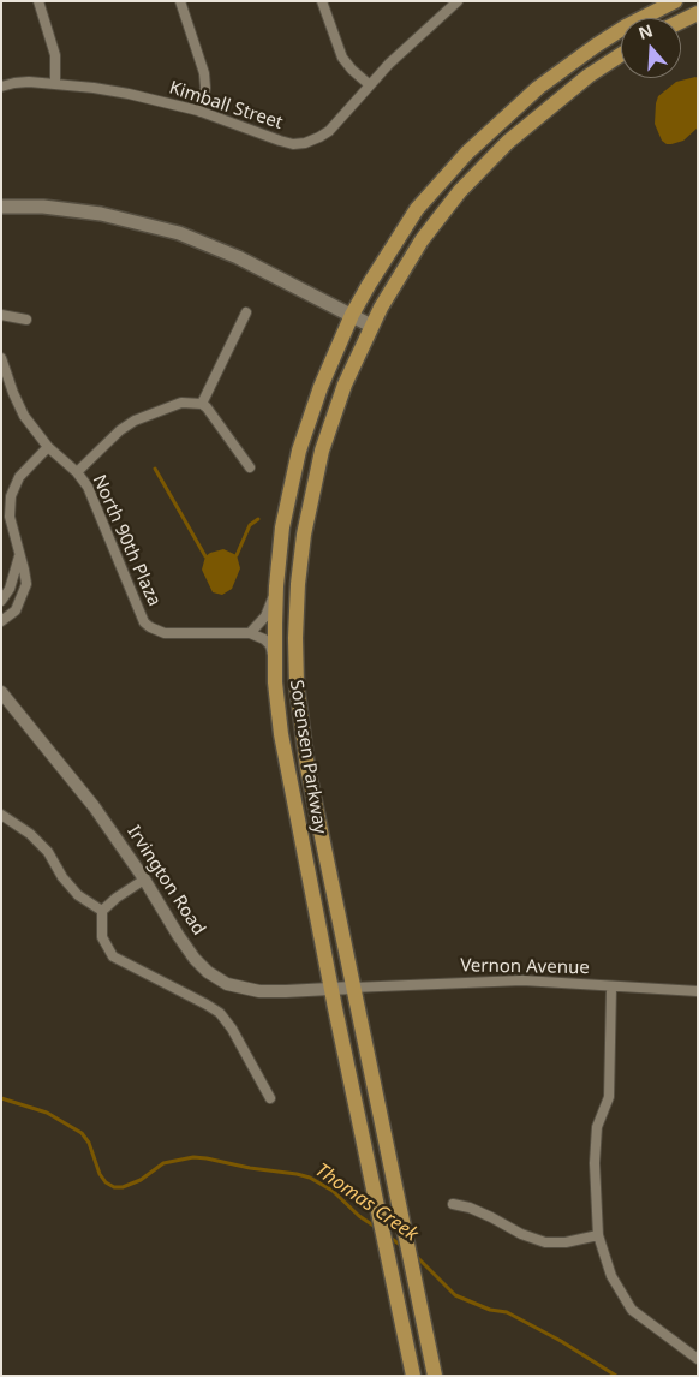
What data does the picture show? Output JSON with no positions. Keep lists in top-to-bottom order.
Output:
{
  "streets": {
    "main road": ["Sorensen Parkway"],
    "street": [
      "Kimball Street",
      "North 90th Plaza",
      "Irvington Road",
      "Vernon Avenue"
    ]
  },
  "crossings": [
    ["Sorensen Parkway", "Irvington Road"],
    ["Sorensen Parkway", "Vernon Avenue"],
    ["Irvington Road", "Vernon Avenue"]
  ],
  "water": ["Thomas Creek"],
  "north": "top"
}
